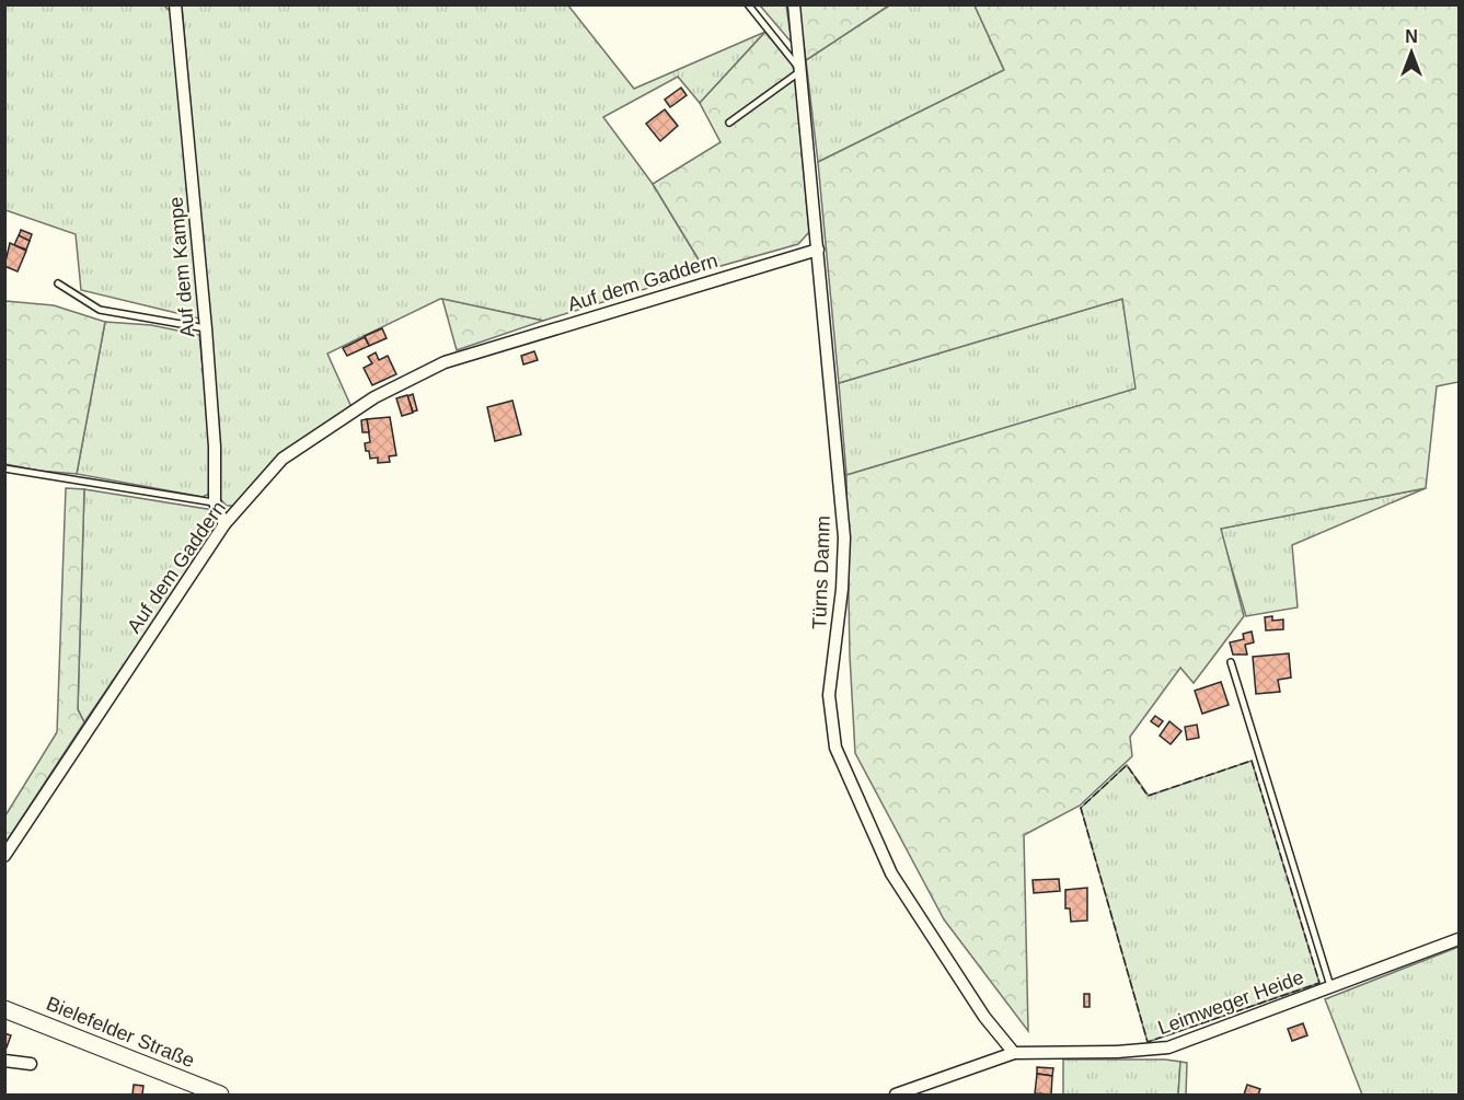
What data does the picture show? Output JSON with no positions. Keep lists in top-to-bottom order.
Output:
{
  "streets": {
    "main road": ["Bielefelder Straße"],
    "street": [
      "Auf dem Kampe",
      "Auf dem Gaddern",
      "Türns Damm",
      "Leimweger Heide"
    ]
  },
  "crossings": [
    ["Auf dem Kampe", "Auf dem Gaddern"],
    ["Auf dem Gaddern", "Türns Damm"],
    ["Türns Damm", "Leimweger Heide"]
  ],
  "north": "top"
}
